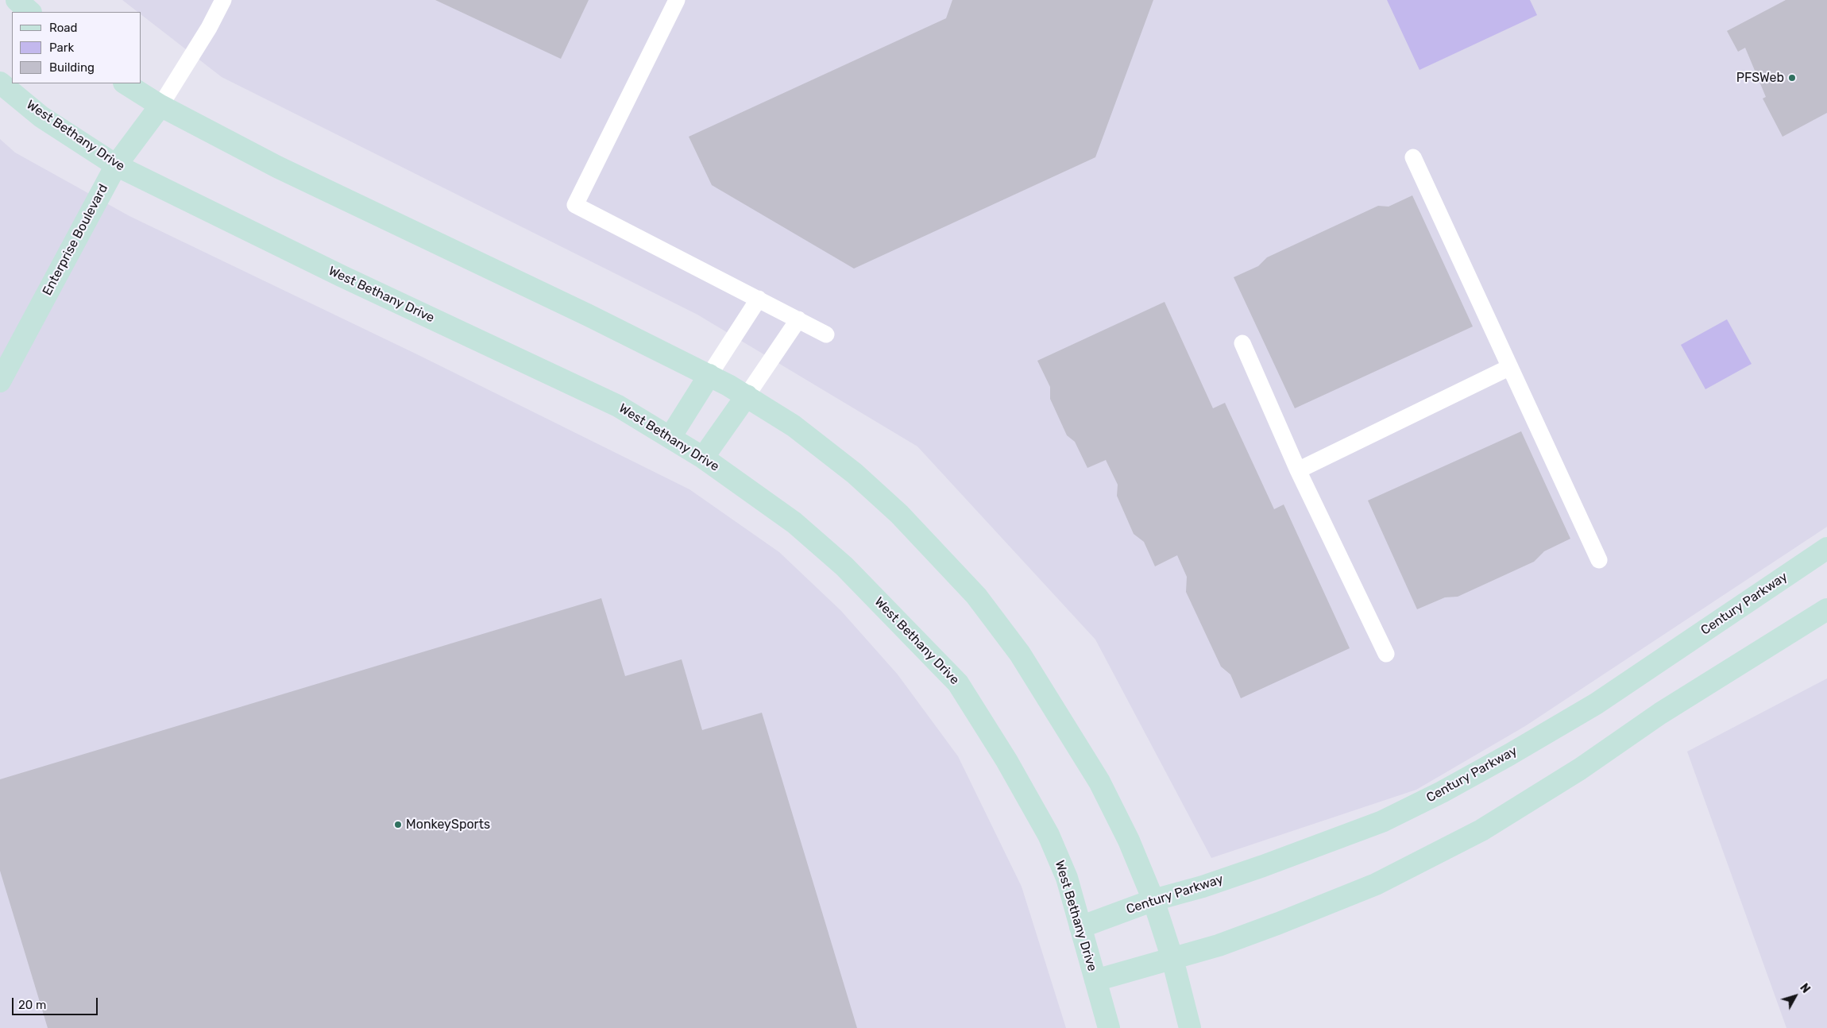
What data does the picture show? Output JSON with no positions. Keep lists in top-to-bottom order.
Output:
{
  "streets": {
    "main road": ["West Bethany Drive", "Enterprise Boulevard", "Century Parkway"]
  },
  "crossings": [
    ["West Bethany Drive", "Enterprise Boulevard"],
    ["West Bethany Drive", "Century Parkway"]
  ],
  "places": ["PFSWeb", "MonkeySports"],
  "legend": ["Road", "Park", "Building"],
  "scale_bar": "20 m",
  "north": "top right"
}
